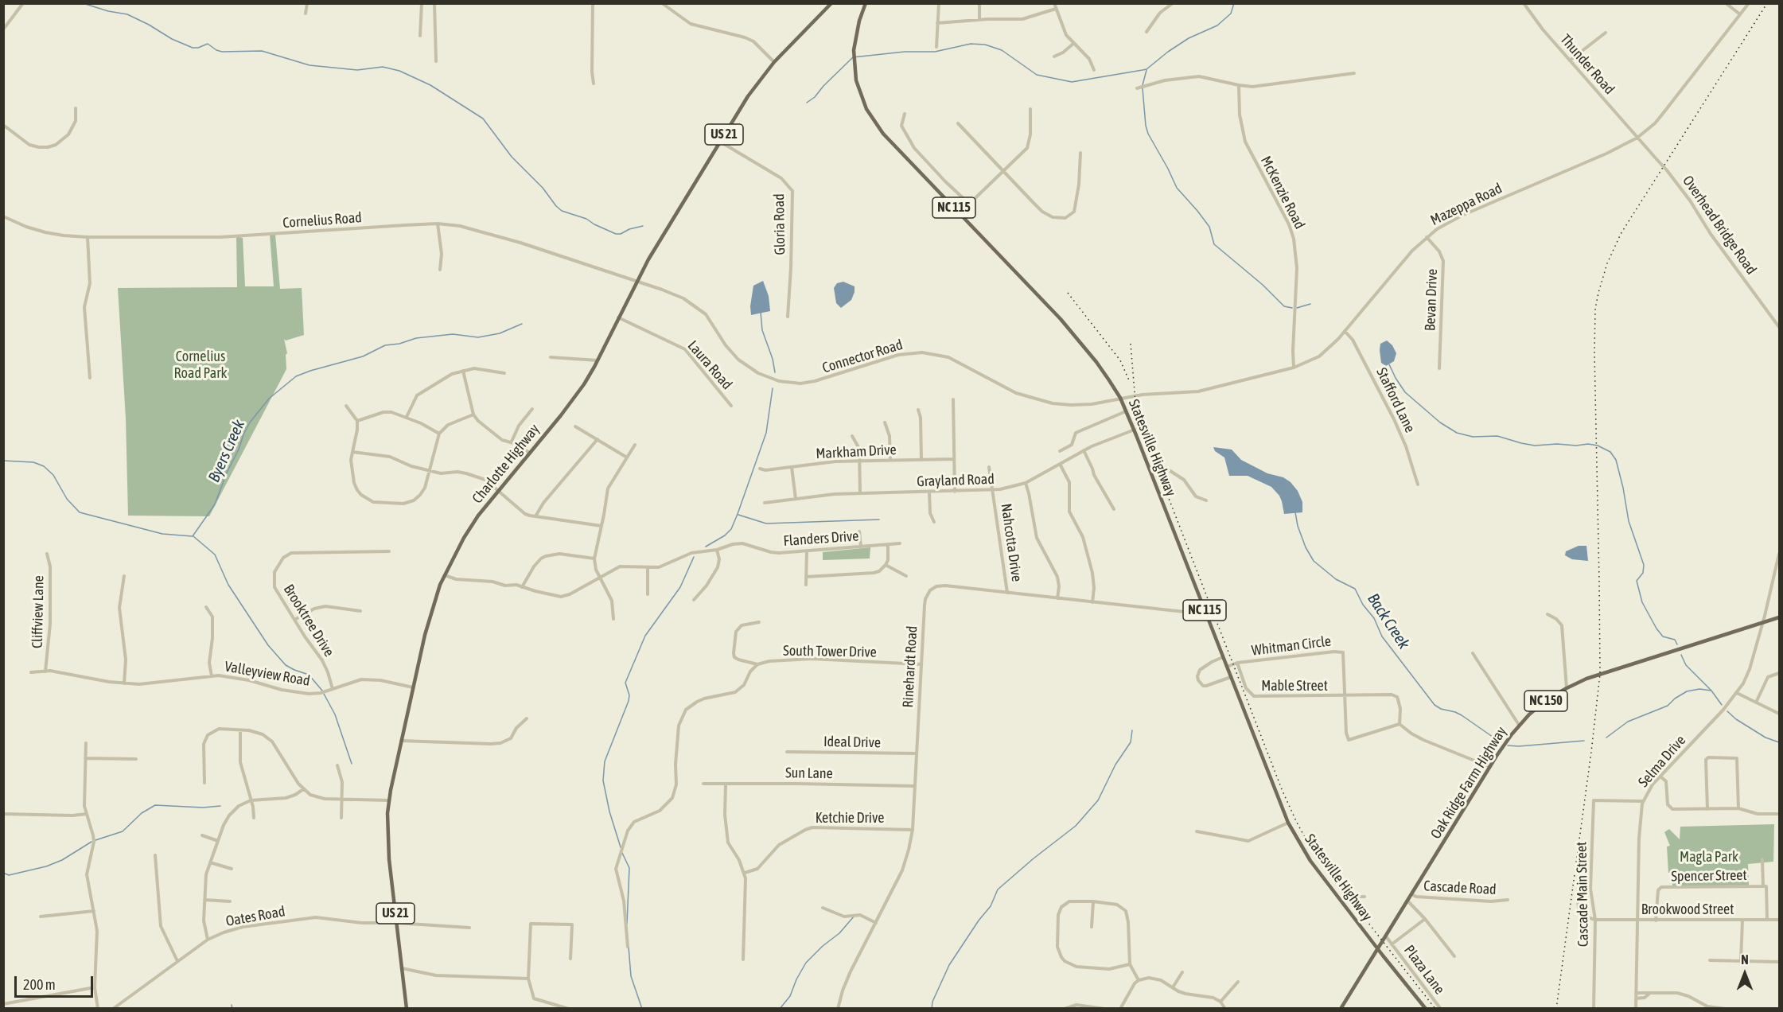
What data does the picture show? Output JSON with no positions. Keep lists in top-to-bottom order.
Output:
{
  "streets": {
    "main road": [
      "US 21",
      "NC 115",
      "Statesville Highway",
      "Charlotte Highway",
      "NC 150",
      "Oak Ridge Farm Highway"
    ],
    "street": [
      "Thunder Road",
      "McKenzie Road",
      "Mazeppa Road",
      "Cornelius Road",
      "Gloria Road",
      "Overhead Bridge Road",
      "Bevan Drive",
      "Connector Road",
      "Laura Road",
      "Stafford Lane",
      "Markham Drive",
      "Grayland Road",
      "Flanders Drive",
      "Nahcotta Drive",
      "Cliffview Lane",
      "Brooktree Drive",
      "Whitman Circle",
      "South Tower Drive",
      "Rinehardt Road",
      "Valleyview Road",
      "Mable Street",
      "Ideal Drive",
      "Selma Drive",
      "Sun Lane",
      "Ketchie Drive",
      "Spencer Street",
      "Cascade Road",
      "Cascade Main Street",
      "Brookwood Street",
      "Oates Road",
      "Plaza Lane"
    ]
  },
  "crossings": [
    ["Thunder Road", "Mazeppa Road"],
    ["Thunder Road", "Overhead Bridge Road"],
    ["McKenzie Road", "Mazeppa Road"],
    ["Mazeppa Road", "Overhead Bridge Road"],
    ["Mazeppa Road", "Bevan Drive"],
    ["Mazeppa Road", "Connector Road"],
    ["Mazeppa Road", "Stafford Lane"],
    ["Mazeppa Road", "Statesville Highway"],
    ["NC 115", "Statesville Highway"],
    ["NC 115", "NC 150"],
    ["NC 115", "Oak Ridge Farm Highway"],
    ["Cornelius Road", "Connector Road"],
    ["Cornelius Road", "Charlotte Highway"],
    ["Gloria Road", "Charlotte Highway"],
    ["Connector Road", "Statesville Highway"],
    ["Connector Road", "Charlotte Highway"],
    ["Laura Road", "Charlotte Highway"],
    ["Statesville Highway", "Grayland Road"],
    ["Statesville Highway", "Whitman Circle"],
    ["Statesville Highway", "Rinehardt Road"],
    ["Statesville Highway", "NC 150"],
    ["Statesville Highway", "Oak Ridge Farm Highway"],
    ["Charlotte Highway", "Flanders Drive"],
    ["Charlotte Highway", "Valleyview Road"],
    ["Charlotte Highway", "Oates Road"],
    ["Grayland Road", "Nahcotta Drive"],
    ["Nahcotta Drive", "Rinehardt Road"],
    ["Cliffview Lane", "Valleyview Road"],
    ["Brooktree Drive", "Valleyview Road"],
    ["Whitman Circle", "Mable Street"],
    ["South Tower Drive", "Rinehardt Road"],
    ["Rinehardt Road", "Ideal Drive"],
    ["Rinehardt Road", "Sun Lane"],
    ["Rinehardt Road", "Ketchie Drive"],
    ["NC 150", "Oak Ridge Farm Highway"],
    ["Selma Drive", "Oak Ridge Farm Highway"],
    ["Selma Drive", "Cascade Main Street"],
    ["Selma Drive", "Brookwood Street"],
    ["Oak Ridge Farm Highway", "Cascade Road"],
    ["Oak Ridge Farm Highway", "Plaza Lane"],
    ["Spencer Street", "Brookwood Street"],
    ["Cascade Main Street", "Brookwood Street"]
  ],
  "water": ["Byers Creek", "Back Creek"],
  "parks": ["Cornelius Road Park", "Magla Park"],
  "scale_bar": "200 m",
  "north": "top"
}
